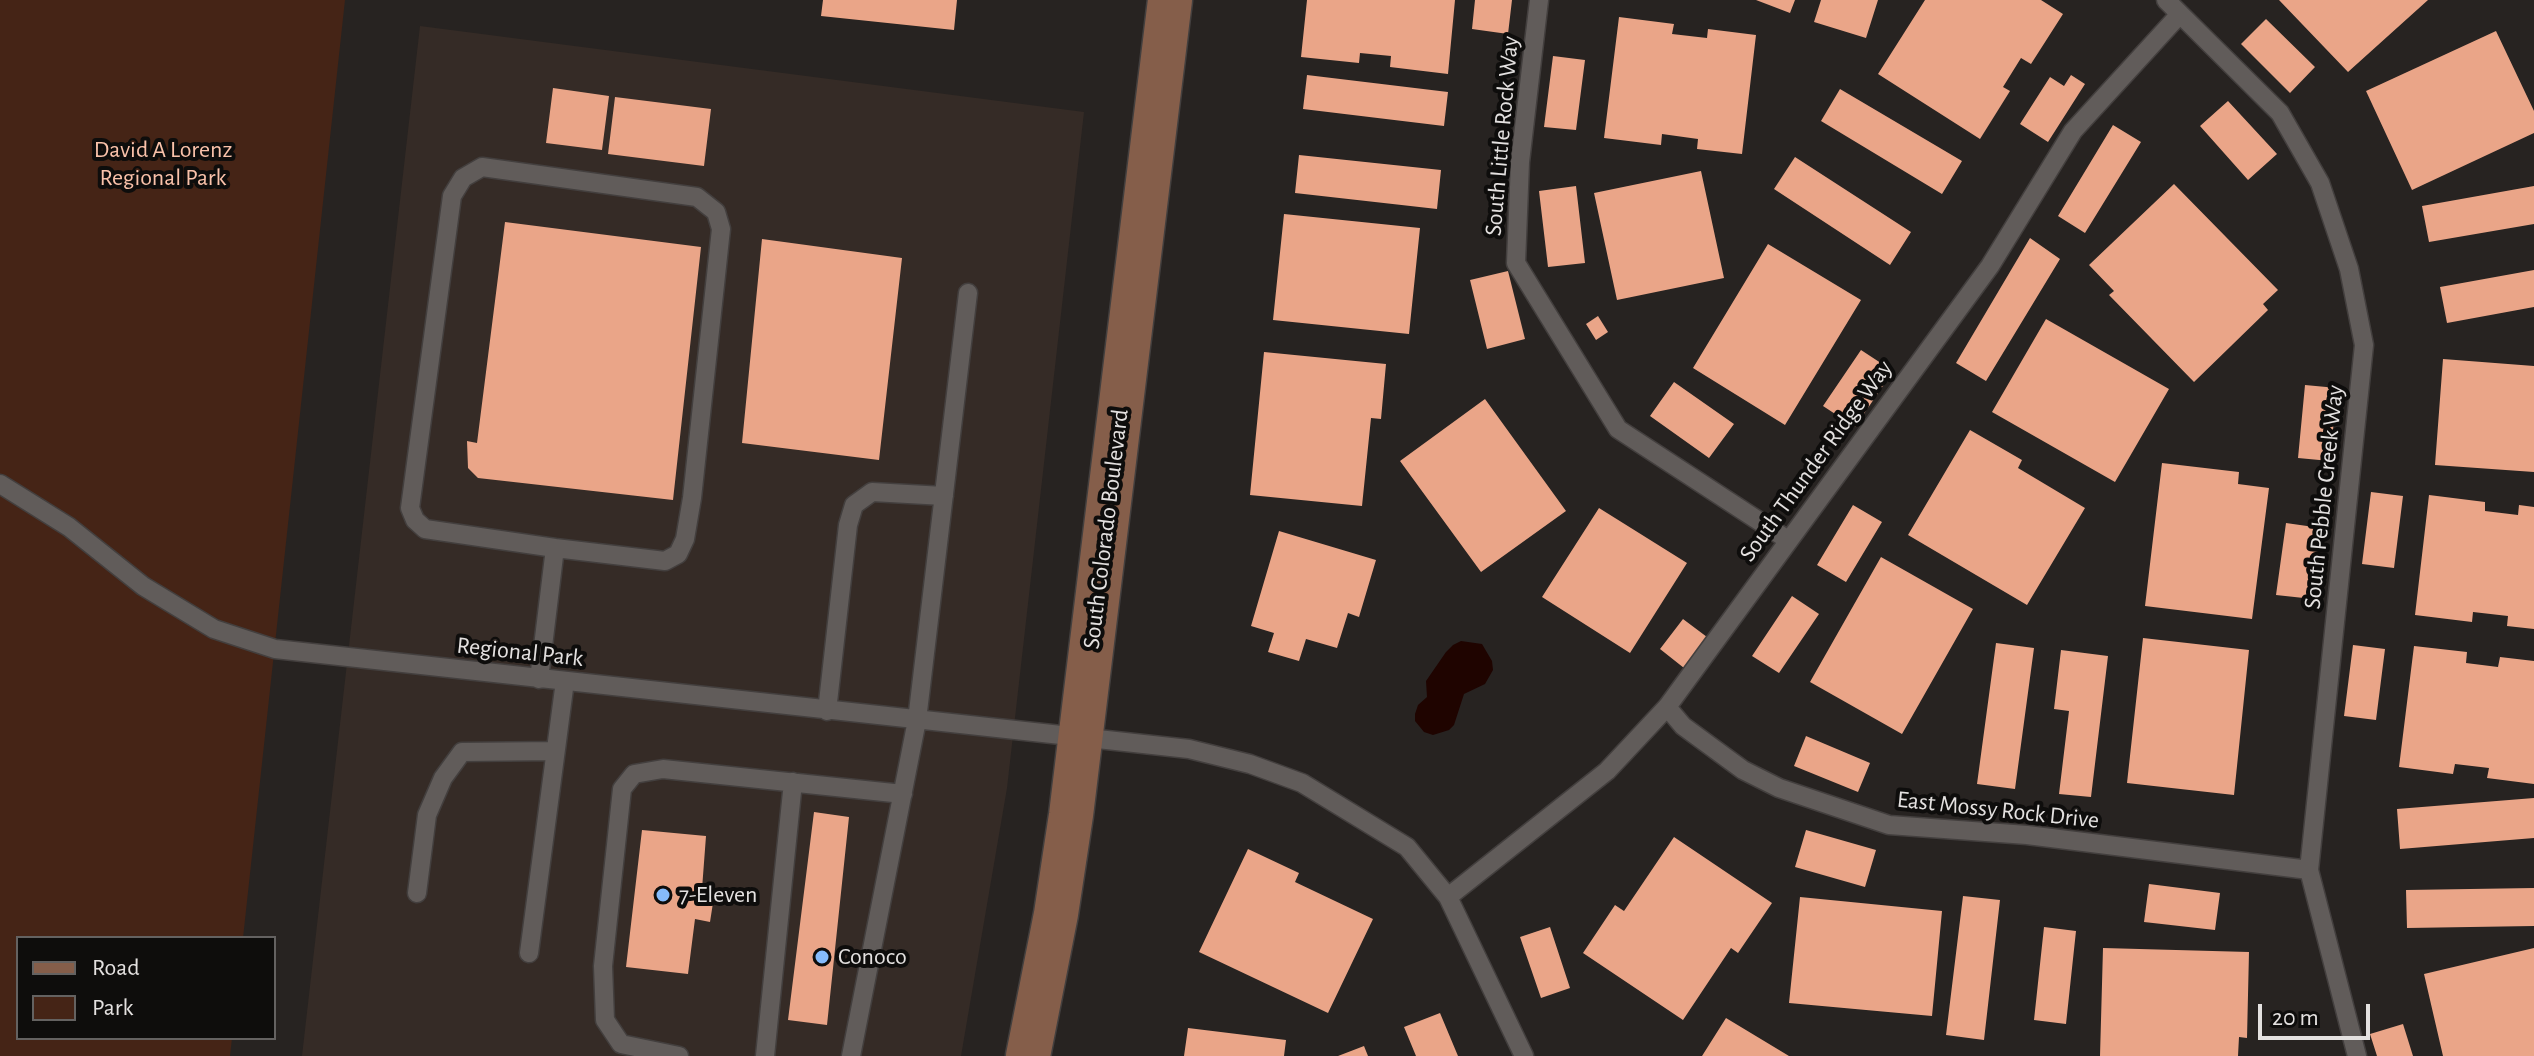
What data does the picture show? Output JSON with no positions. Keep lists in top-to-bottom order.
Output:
{
  "streets": {
    "main road": ["South Colorado Boulevard"],
    "lane": [
      "South Little Rock Way",
      "South Thunder Ridge Way",
      "South Pebble Creek Way",
      "Regional Park",
      "East Mossy Rock Drive"
    ]
  },
  "crossings": [
    ["South Little Rock Way", "South Thunder Ridge Way"],
    ["South Thunder Ridge Way", "South Pebble Creek Way"],
    ["South Thunder Ridge Way", "Regional Park"],
    ["South Thunder Ridge Way", "East Mossy Rock Drive"],
    ["South Pebble Creek Way", "East Mossy Rock Drive"],
    ["South Colorado Boulevard", "Regional Park"]
  ],
  "parks": ["David A Lorenz Regional Park"],
  "places": ["7-Eleven", "Conoco"],
  "legend": ["Road", "Park"],
  "scale_bar": "20 m"
}
